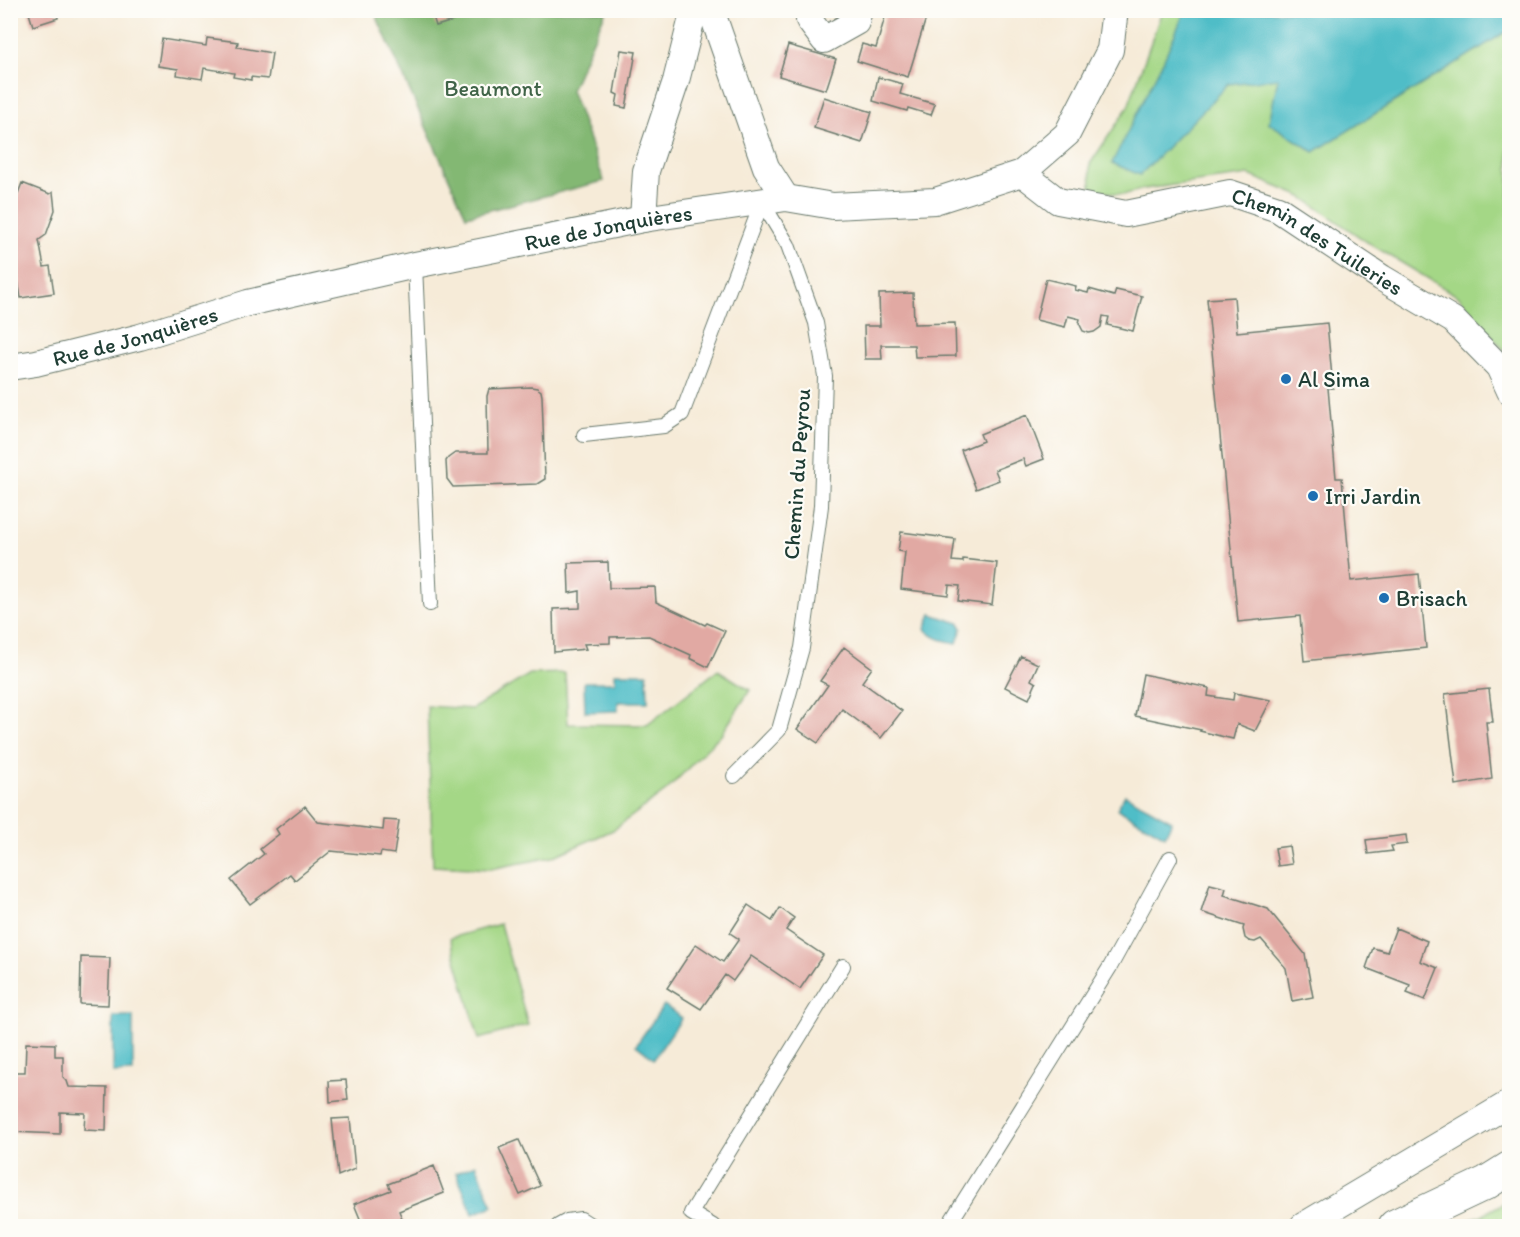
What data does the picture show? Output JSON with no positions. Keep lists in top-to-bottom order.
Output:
{
  "streets": {
    "street": ["Rue de Jonquières", "Chemin des Tuileries"],
    "lane": ["Chemin du Peyrou"]
  },
  "crossings": [
    ["Rue de Jonquières", "Chemin des Tuileries"],
    ["Rue de Jonquières", "Chemin du Peyrou"]
  ],
  "parks": ["Beaumont"],
  "places": ["Al Sima", "Irri Jardin", "Brisach"]
}
